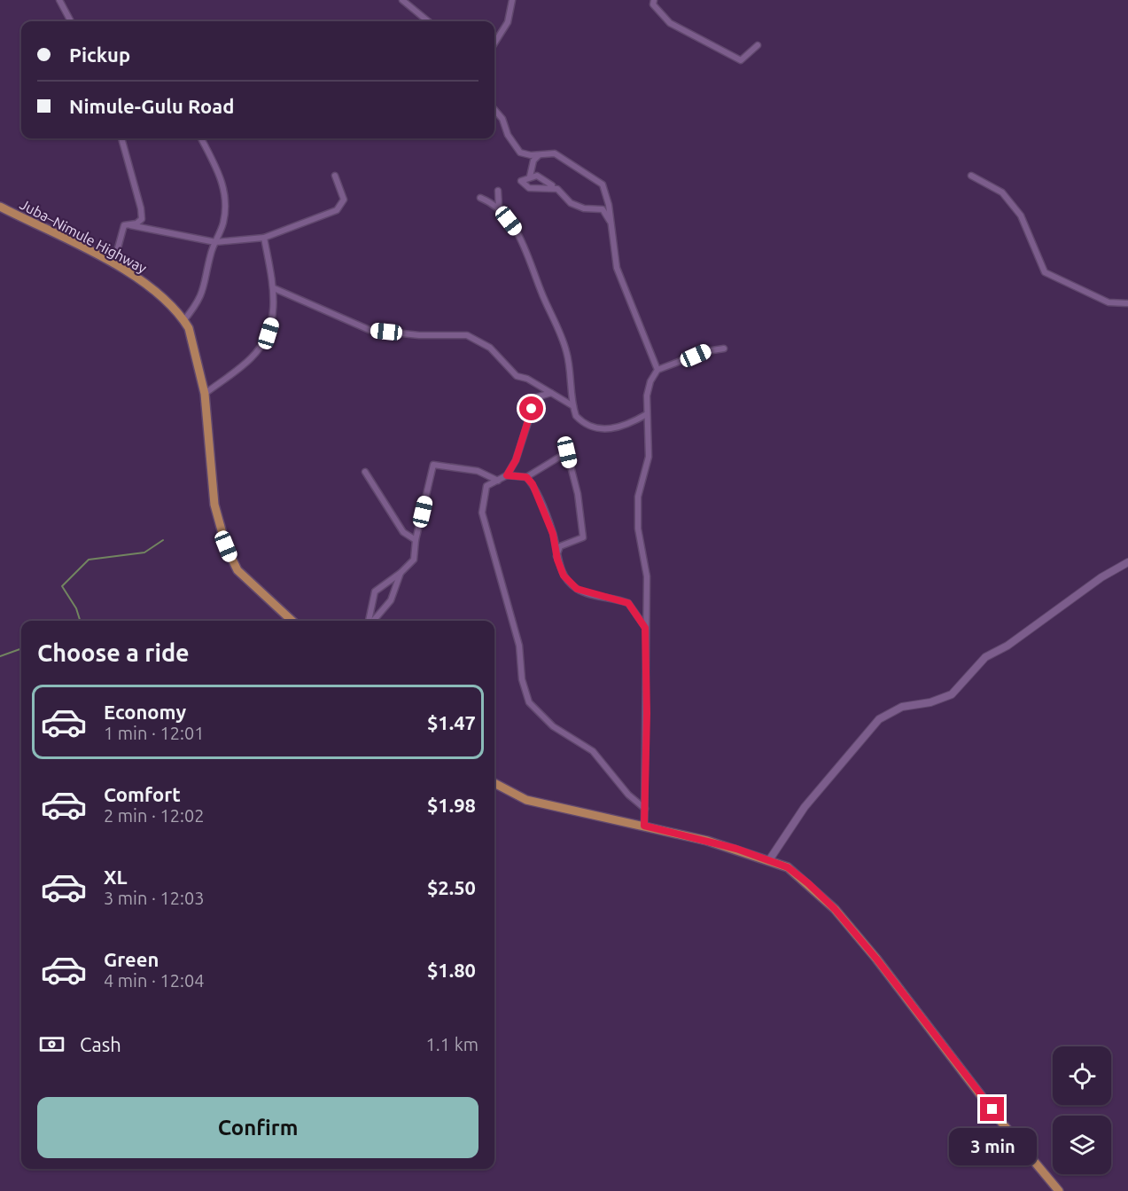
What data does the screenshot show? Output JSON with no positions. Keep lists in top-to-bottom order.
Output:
{
  "streets": {
    "main road": ["Juba–Nimule Highway"]
  },
  "page": {
    "banner": ["Pickup", "Nimule-Gulu Road"],
    "heading": "Choose a ride",
    "list": [
      {
        "name": "Economy",
        "note": "1 min · 12:01",
        "value": "$1.47"
      },
      {
        "name": "Comfort",
        "note": "2 min · 12:02",
        "value": "$1.98"
      },
      {
        "name": "XL",
        "note": "3 min · 12:03",
        "value": "$2.50"
      },
      {
        "name": "Green",
        "note": "4 min · 12:04",
        "value": "$1.80"
      }
    ],
    "pay": ["Cash", "1.1 km"],
    "buttons": "Confirm",
    "bubble": "3 min"
  }
}
